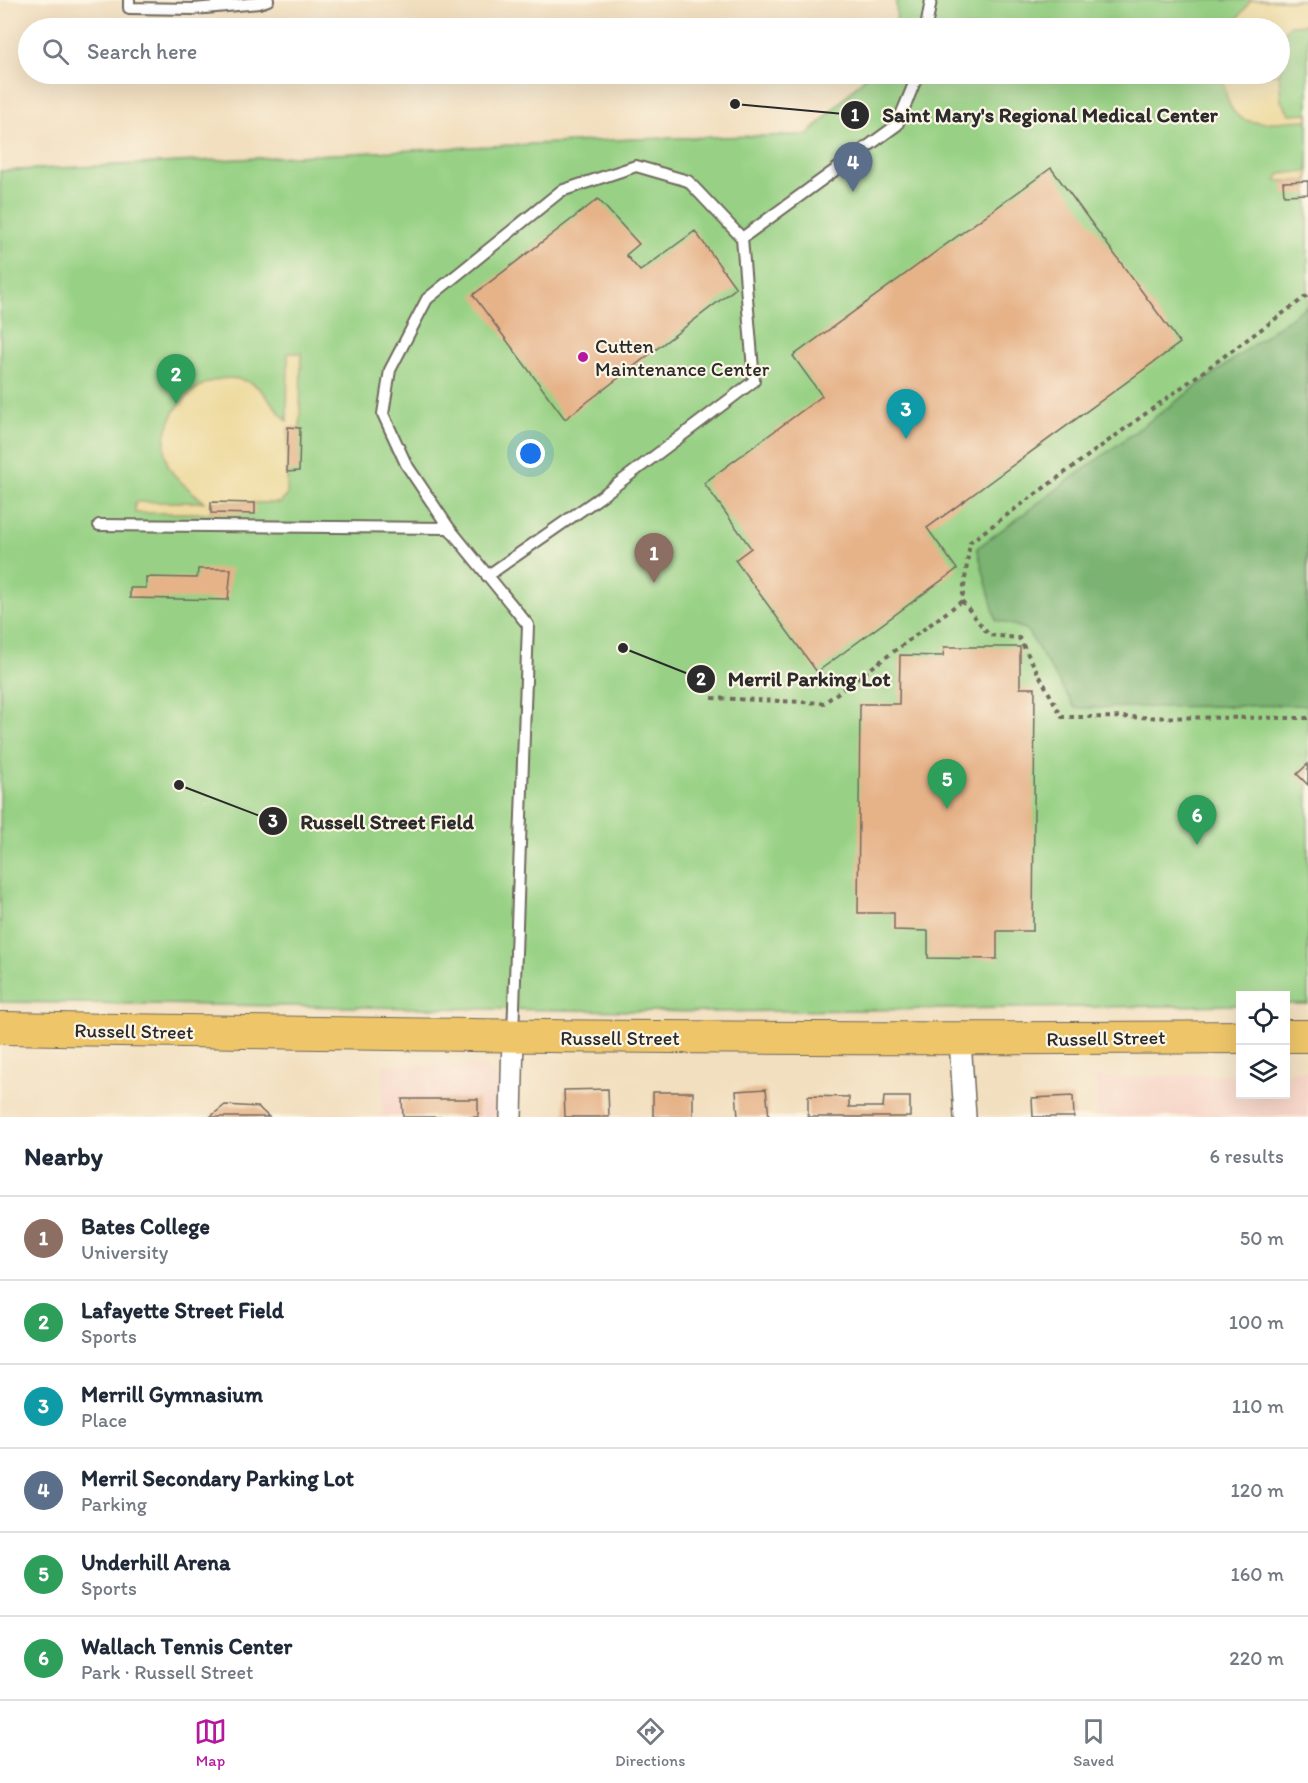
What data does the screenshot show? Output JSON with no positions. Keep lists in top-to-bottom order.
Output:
{
  "streets": {
    "main road": ["Russell Street"]
  },
  "places": [
    "Saint Mary's Regional Medical Center",
    "Cutten Maintenance Center",
    "Merril Parking Lot",
    "Russell Street Field"
  ],
  "page": {
    "search": "Search here",
    "pins": [
      "4",
      "2",
      "3",
      "1",
      "5",
      "6"
    ],
    "heading": ["Nearby", "6 results"],
    "list": [
      {
        "mark": "1",
        "name": "Bates College",
        "note": "University",
        "value": "50 m"
      },
      {
        "mark": "2",
        "name": "Lafayette Street Field",
        "note": "Sports",
        "value": "100 m"
      },
      {
        "mark": "3",
        "name": "Merrill Gymnasium",
        "note": "Place",
        "value": "110 m"
      },
      {
        "mark": "4",
        "name": "Merril Secondary Parking Lot",
        "note": "Parking",
        "value": "120 m"
      },
      {
        "mark": "5",
        "name": "Underhill Arena",
        "note": "Sports",
        "value": "160 m"
      },
      {
        "mark": "6",
        "name": "Wallach Tennis Center",
        "note": "Park · Russell Street",
        "value": "220 m"
      }
    ],
    "nav": ["Map", "Directions", "Saved"]
  }
}
